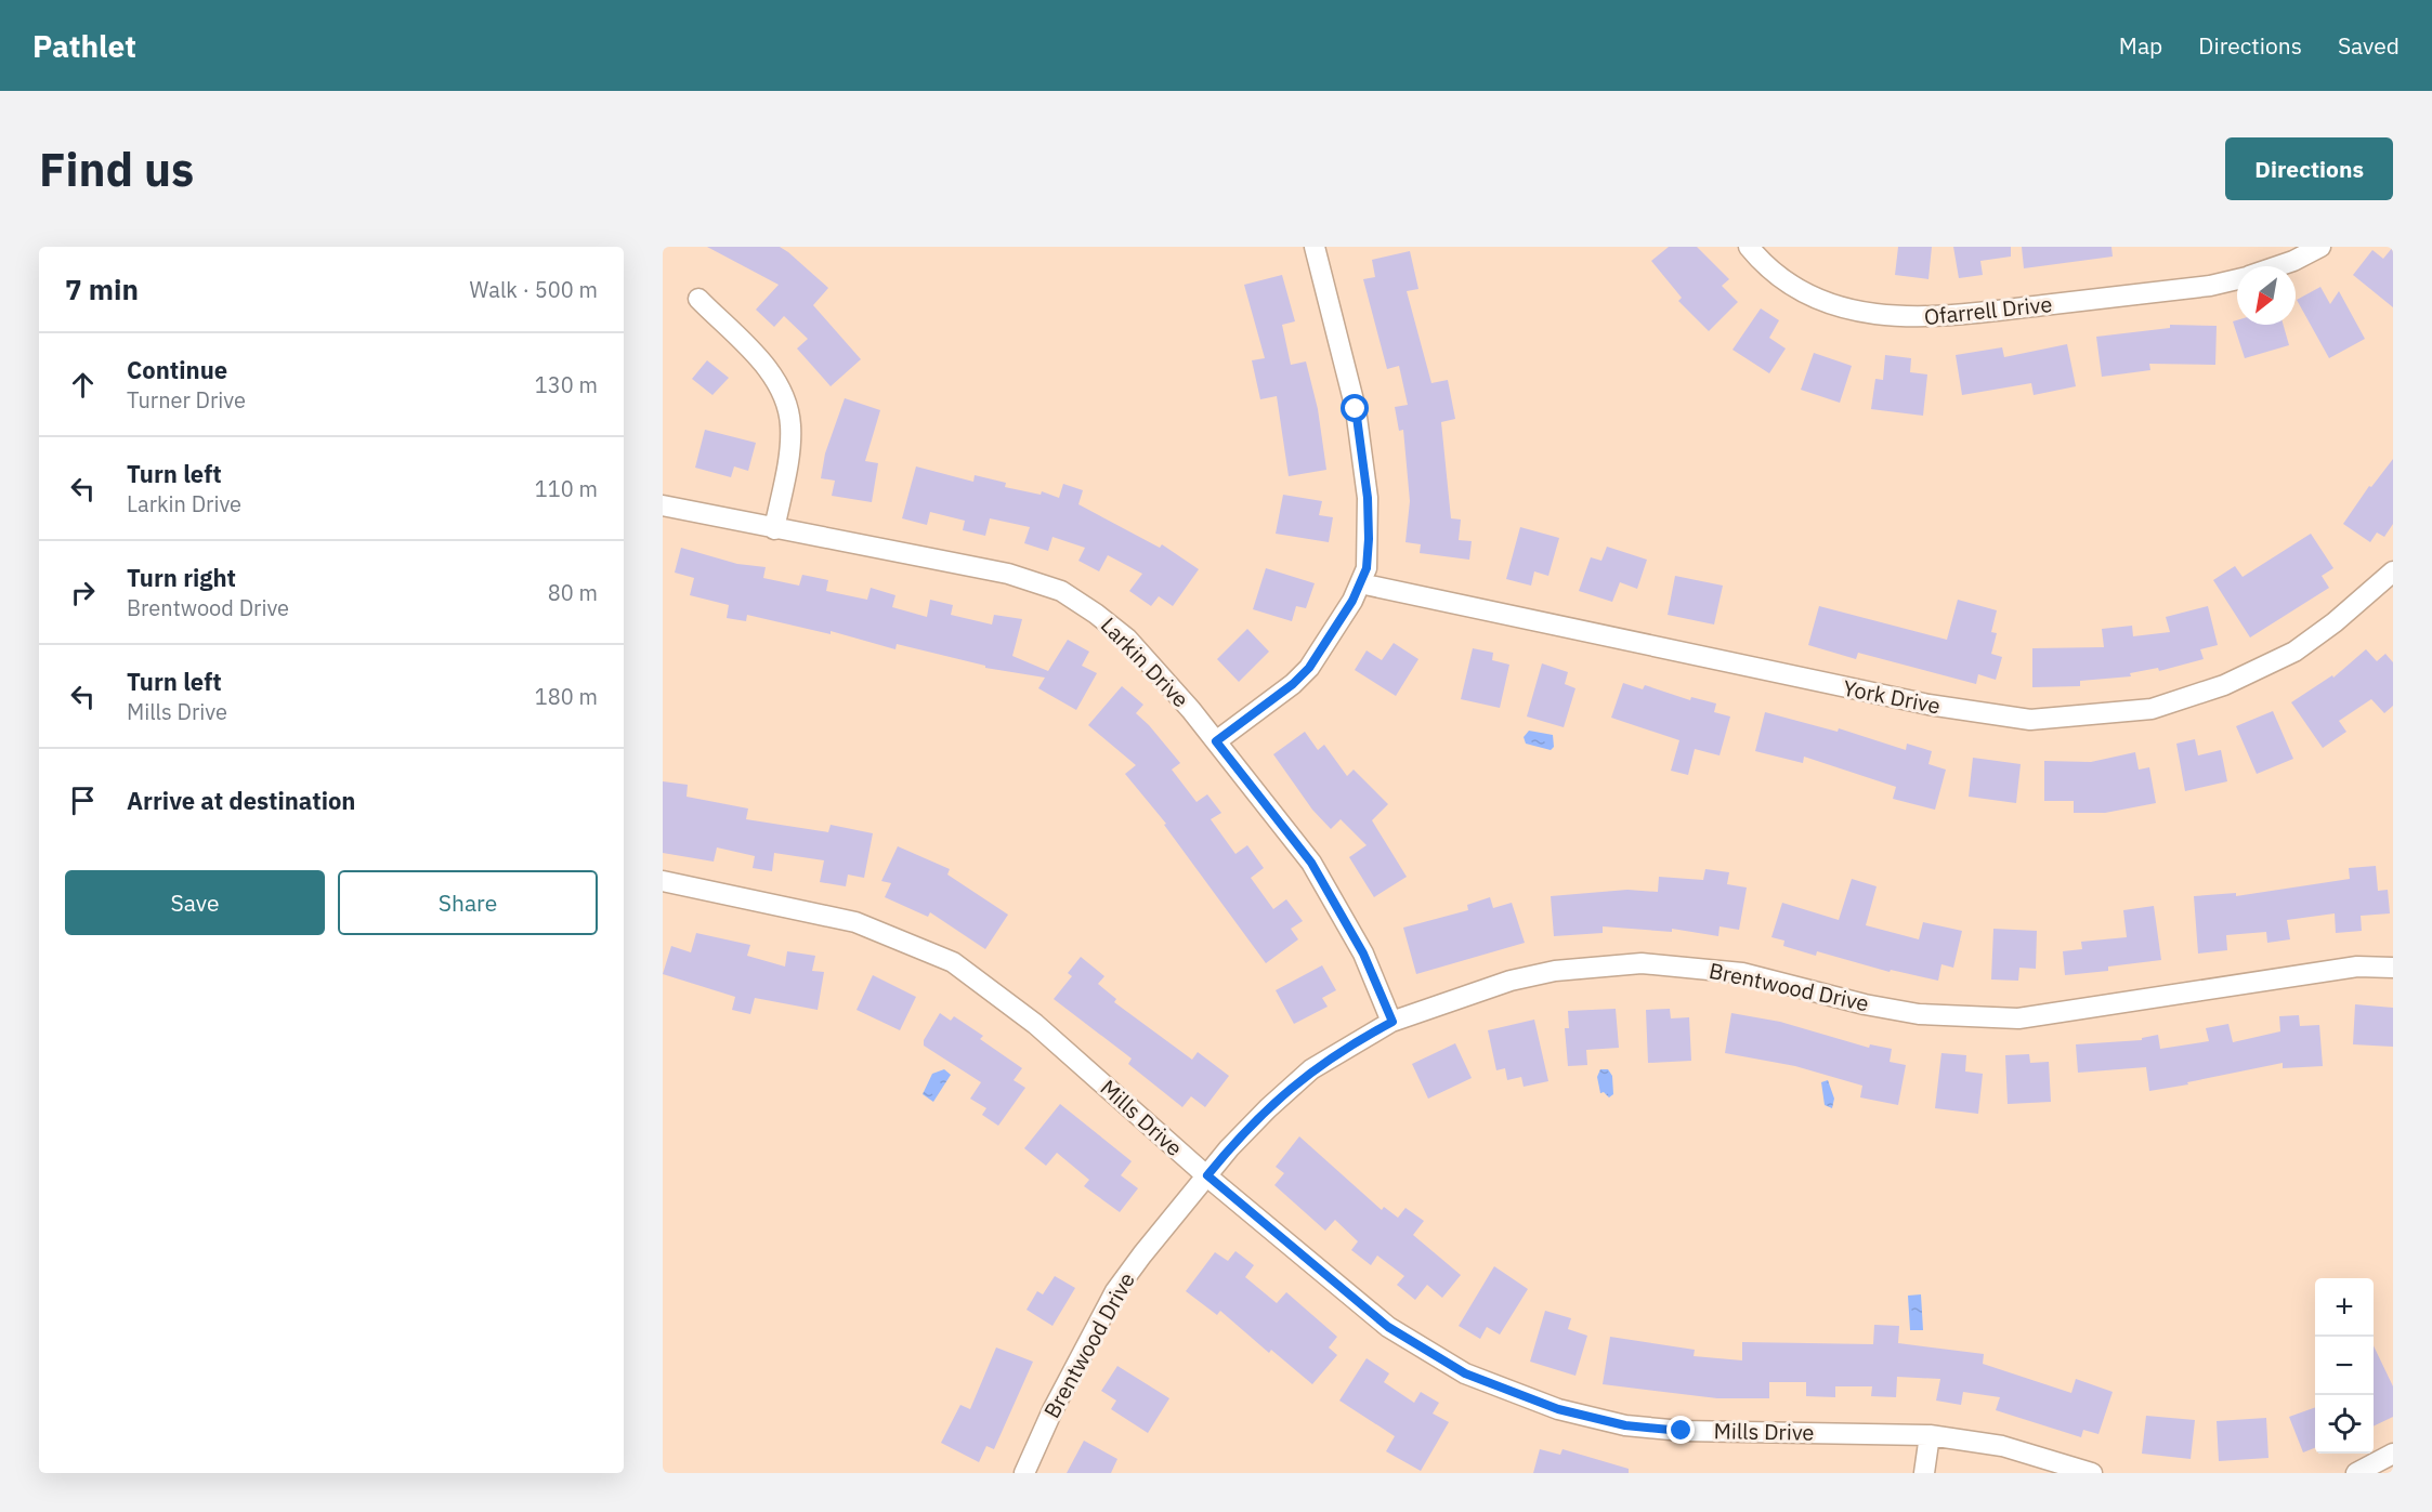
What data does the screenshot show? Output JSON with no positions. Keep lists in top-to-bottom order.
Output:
{
  "streets": {
    "street": [
      "Ofarrell Drive",
      "Larkin Drive",
      "York Drive",
      "Brentwood Drive",
      "Mills Drive"
    ]
  },
  "crossings": [
    ["Larkin Drive", "Brentwood Drive"],
    ["Brentwood Drive", "Mills Drive"]
  ],
  "north": "bottom left",
  "page": {
    "header": "Pathlet",
    "nav": ["Map", "Directions", "Saved"],
    "buttons": [
      "Directions",
      ["Save", "Share"]
    ],
    "title": "Find us",
    "heading": ["7 min", "Walk · 500 m"],
    "list": [
      ["Continue", "Turner Drive", "130 m"],
      ["Turn left", "Larkin Drive", "110 m"],
      ["Turn right", "Brentwood Drive", "80 m"],
      ["Turn left", "Mills Drive", "180 m"],
      "Arrive at destination"
    ],
    "map_buttons": ["+", "−"]
  }
}
